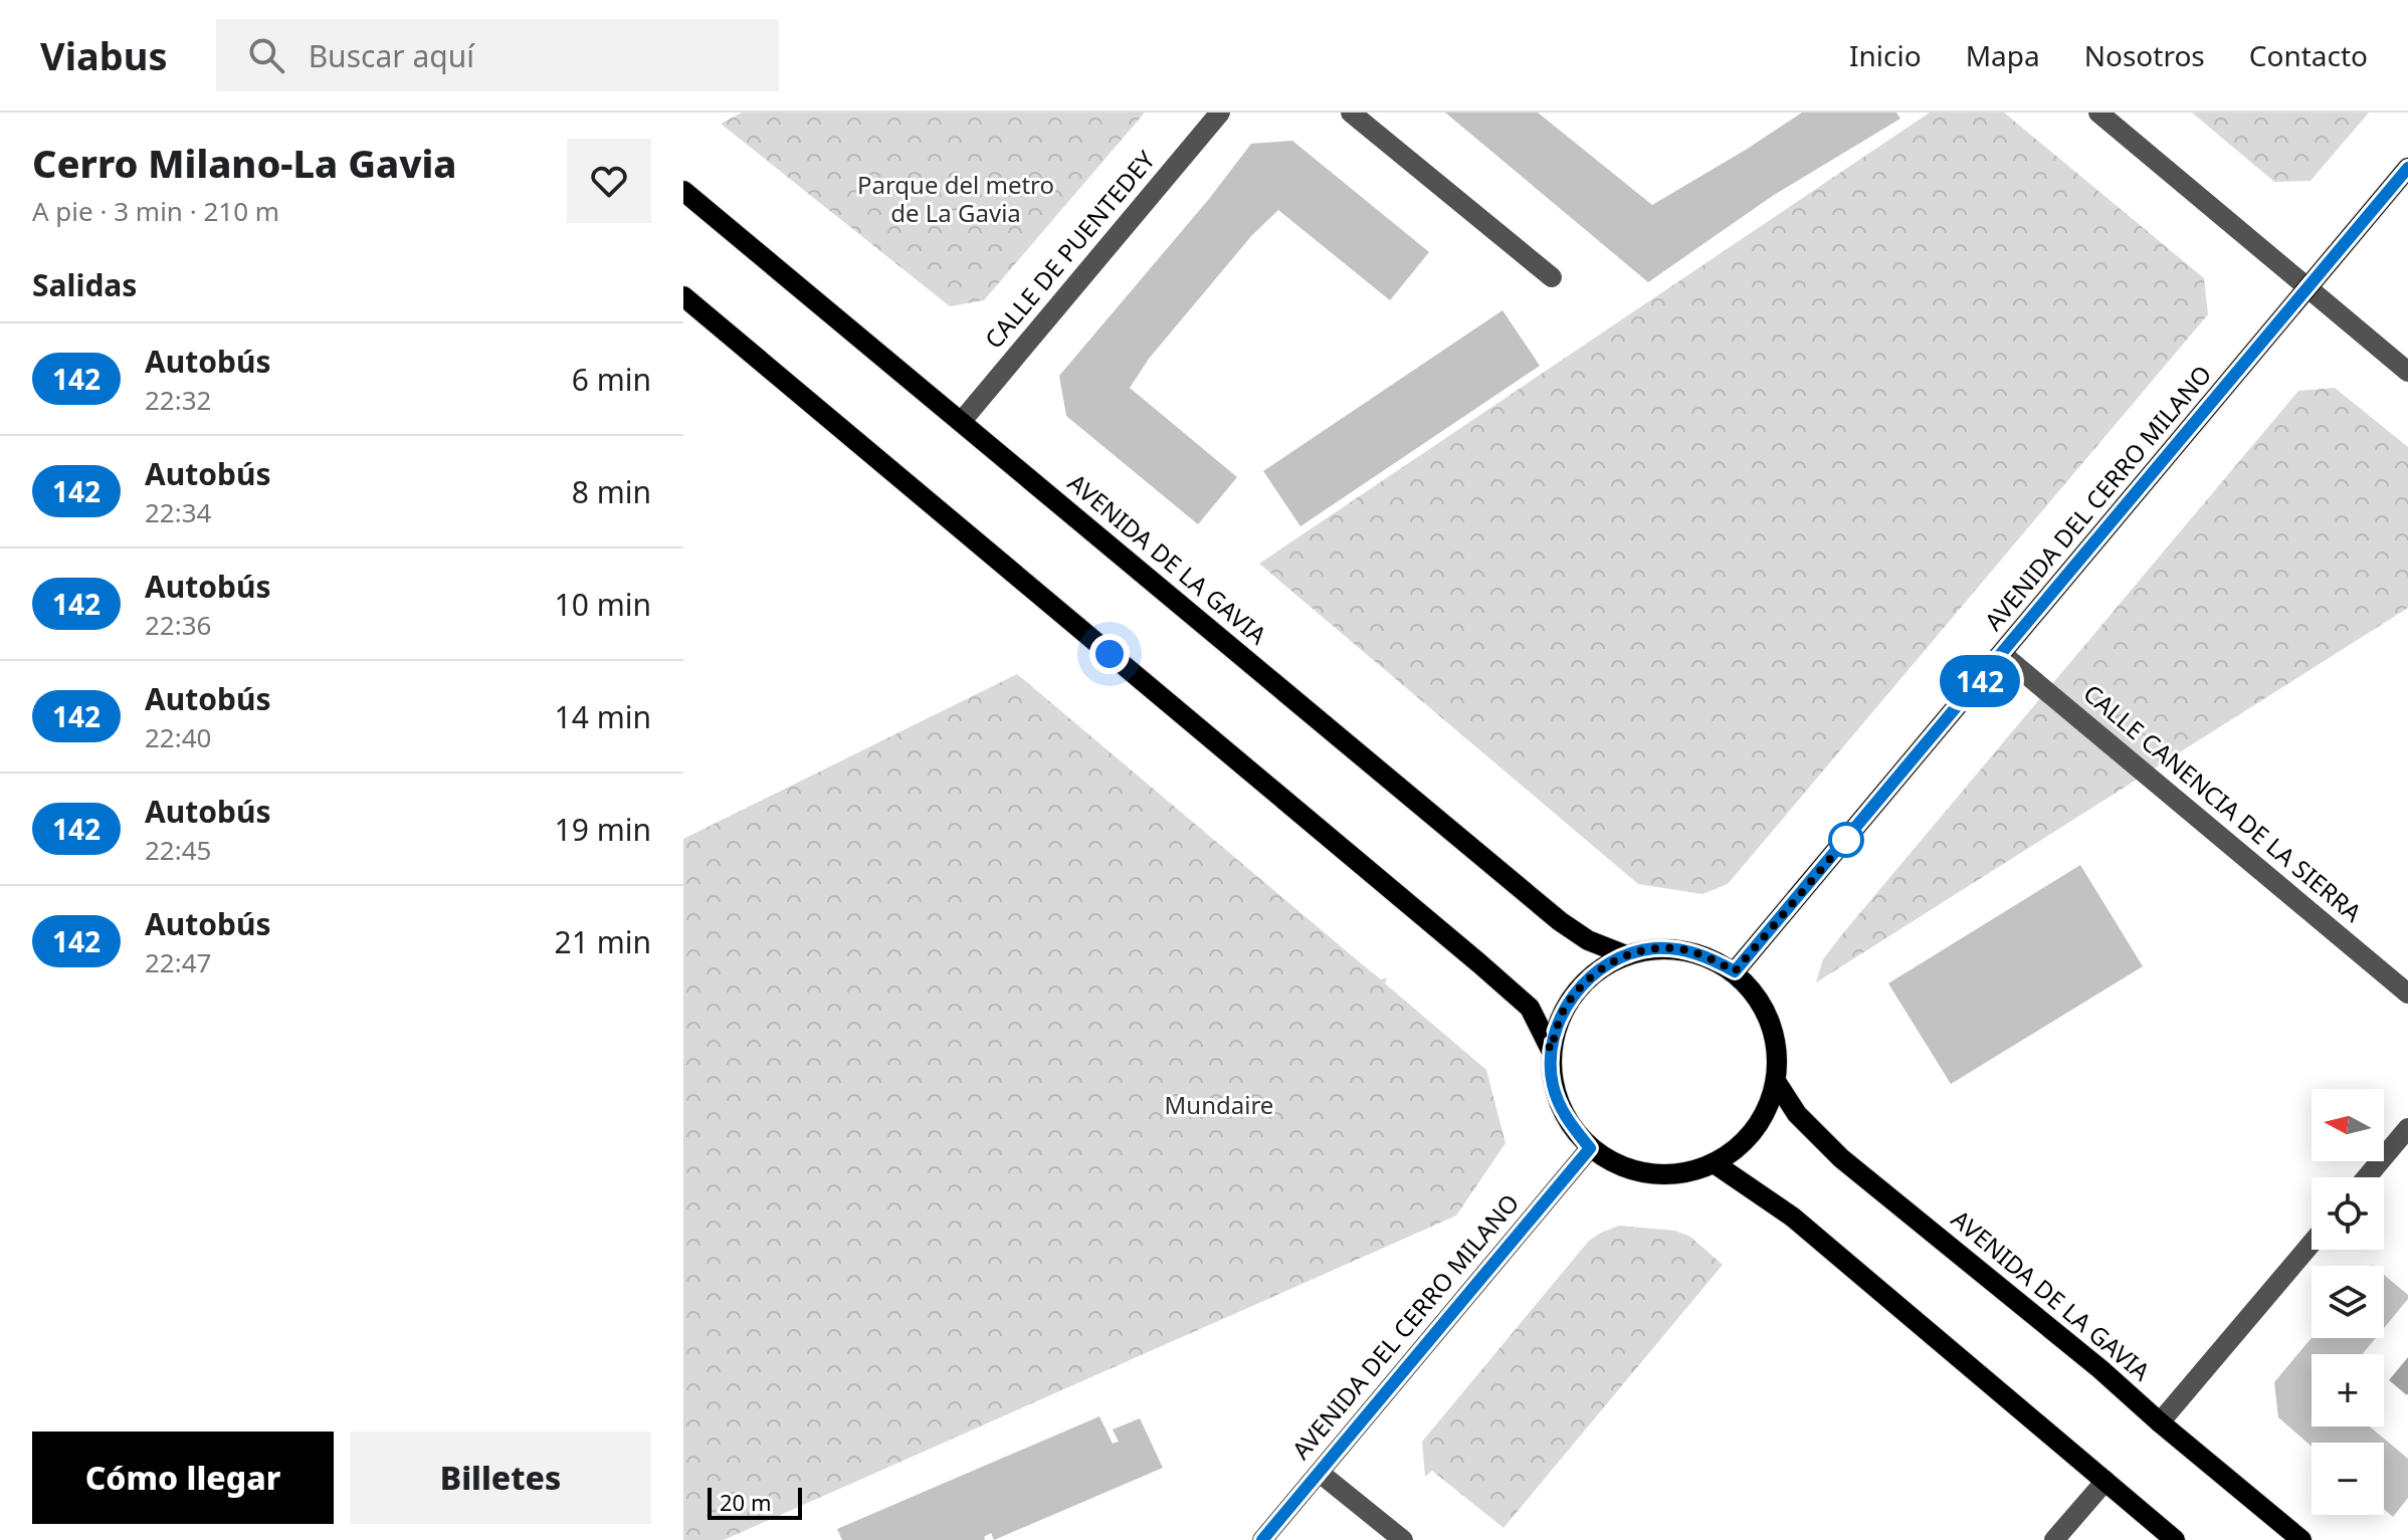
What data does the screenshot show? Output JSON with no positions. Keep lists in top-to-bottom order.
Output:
{
  "streets": {
    "main road": ["AVENIDA DEL CERRO MILANO", "AVENIDA DE LA GAVIA"],
    "street": ["CALLE DE PUENTEDEY", "CALLE CANENCIA DE LA SIERRA"]
  },
  "crossings": [
    ["CALLE DE PUENTEDEY", "AVENIDA DE LA GAVIA"],
    ["AVENIDA DEL CERRO MILANO", "AVENIDA DE LA GAVIA"],
    ["AVENIDA DEL CERRO MILANO", "CALLE CANENCIA DE LA SIERRA"]
  ],
  "parks": ["Parque del metro de La Gavia", "Mundaire"],
  "lines": ["bus line 142"],
  "scale_bar": "20 m",
  "north": "left",
  "page": {
    "header": "Viabus",
    "search": "Buscar aquí",
    "nav": [
      "Inicio",
      "Mapa",
      "Nosotros",
      "Contacto"
    ],
    "heading": [
      ["Cerro Milano-La Gavia", "A pie · 3 min · 210 m"],
      "Salidas"
    ],
    "on_map": "142",
    "list": [
      {
        "mark": "142",
        "name": "Autobús",
        "note": "22:32",
        "value": "6 min"
      },
      {
        "mark": "142",
        "name": "Autobús",
        "note": "22:34",
        "value": "8 min"
      },
      {
        "mark": "142",
        "name": "Autobús",
        "note": "22:36",
        "value": "10 min"
      },
      {
        "mark": "142",
        "name": "Autobús",
        "note": "22:40",
        "value": "14 min"
      },
      {
        "mark": "142",
        "name": "Autobús",
        "note": "22:45",
        "value": "19 min"
      },
      {
        "mark": "142",
        "name": "Autobús",
        "note": "22:47",
        "value": "21 min"
      }
    ],
    "map_buttons": ["+", "−"],
    "buttons": ["Cómo llegar", "Billetes"],
    "scale": "20 m"
  }
}
